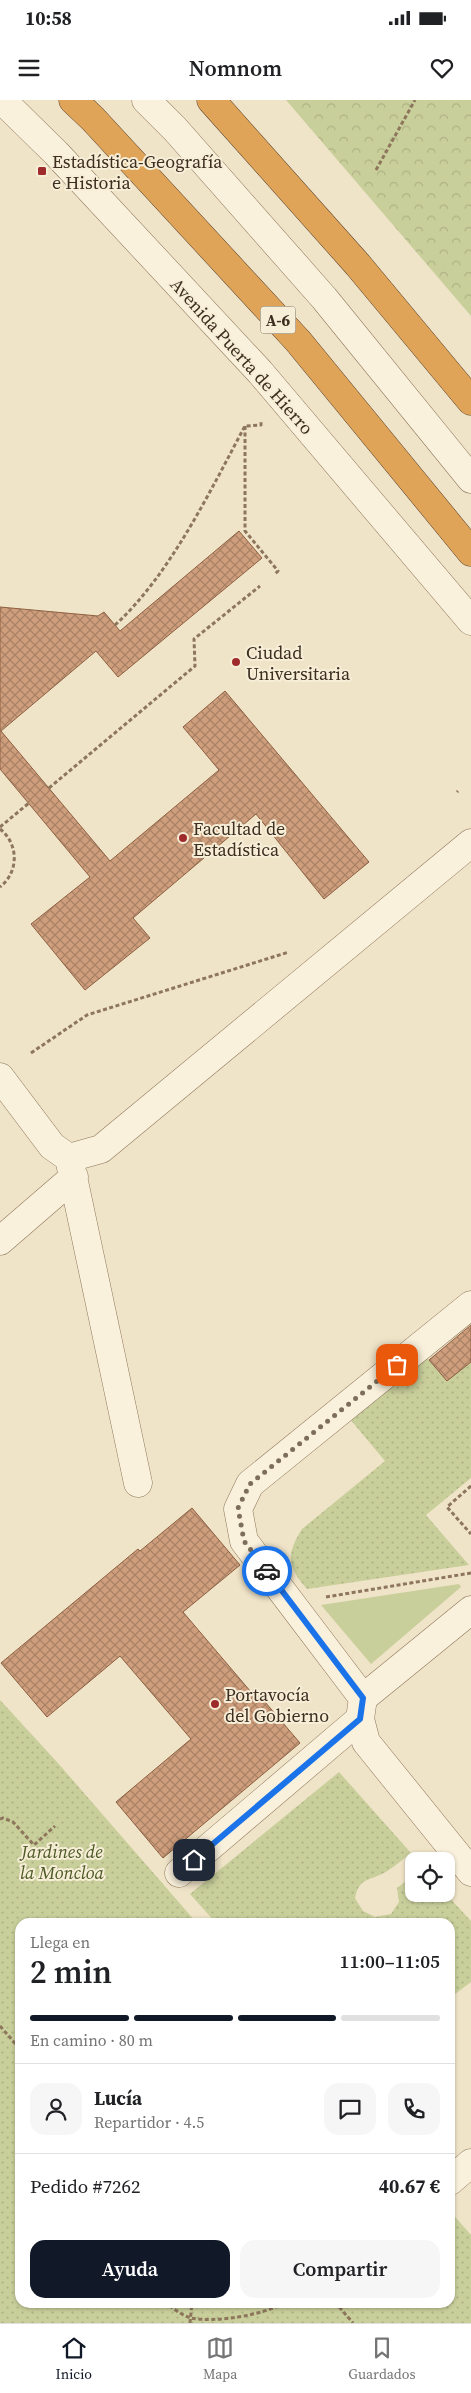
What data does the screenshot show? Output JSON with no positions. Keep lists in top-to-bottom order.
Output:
{
  "streets": {
    "highway": ["A-6"],
    "street": ["Avenida Puerta de Hierro"]
  },
  "parks": ["Jardines de la Moncloa"],
  "places": {
    "transit": ["Estadística-Geografía e Historia"],
    "other": ["Ciudad Universitaria", "Facultad de Estadística", "Portavocía del Gobierno"]
  },
  "page": {
    "status": "10:58",
    "header": "Nomnom",
    "heading": ["2 min", "Llega en", "11:00–11:05"],
    "panel": [
      "Lucía",
      "Repartidor · 4.5",
      "Pedido #7262",
      "40.67 €"
    ],
    "bar": "En camino · 80 m",
    "buttons": ["Ayuda", "Compartir"],
    "tabs": ["Inicio", "Mapa", "Guardados"]
  }
}
